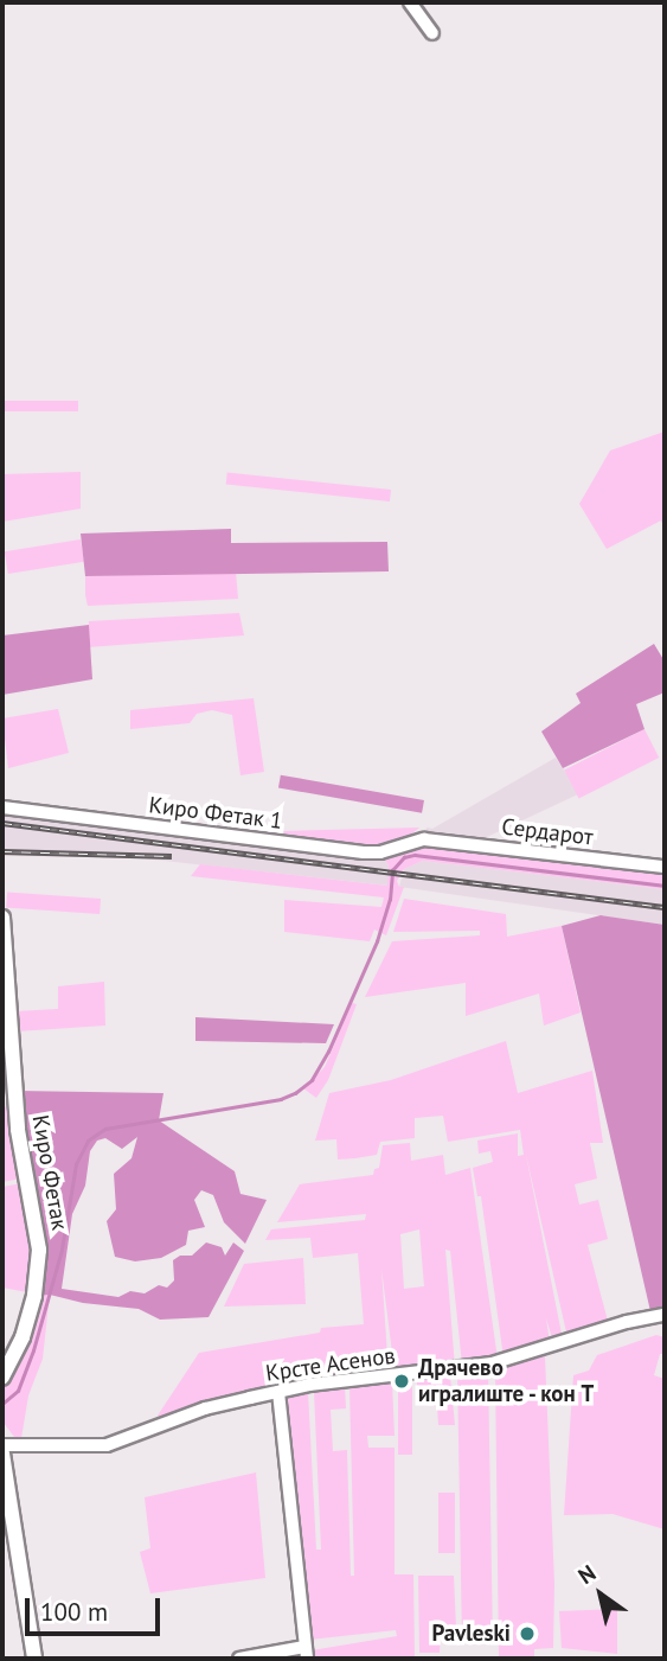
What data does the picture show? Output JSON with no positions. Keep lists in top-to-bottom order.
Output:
{
  "streets": {
    "main road": ["Киро Фетак"],
    "street": ["Киро Фетак 1", "Сердарот", "Крсте Асенов"]
  },
  "crossings": [
    ["Киро Фетак 1", "Сердарот"]
  ],
  "places": ["Драчево игралиште - кон T", "Pavleski"],
  "scale_bar": "100 m",
  "north": "top left"
}
